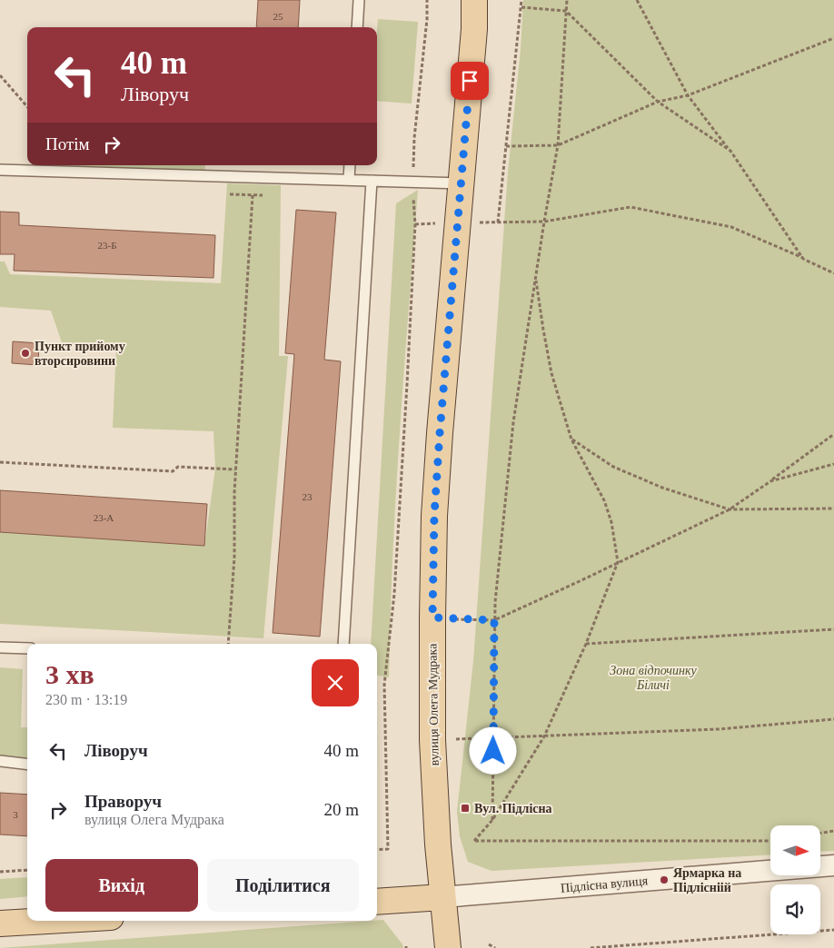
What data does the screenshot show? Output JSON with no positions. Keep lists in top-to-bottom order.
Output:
{
  "streets": {
    "main road": ["вулиця Олега Мудрака", "Підлісна вулиця"]
  },
  "crossings": [
    ["вулиця Олега Мудрака", "Підлісна вулиця"]
  ],
  "parks": ["Зона відпочинку Біличі"],
  "places": {
    "other": ["Пункт прийому вторсировини", "Ярмарка на Підлісніій"],
    "transit": ["Вул. Підлісна"]
  },
  "house_numbers": [
    "25",
    "23-Б",
    "23",
    "23-А",
    "3"
  ],
  "north": "right",
  "page": {
    "turn": ["40 m", "Ліворуч"],
    "then": "Потім",
    "heading": ["3 хв", "230 m · 13:19"],
    "list": [
      {
        "name": "Ліворуч",
        "value": "40 m"
      },
      {
        "name": "Праворуч",
        "note": "вулиця Олега Мудрака",
        "value": "20 m"
      }
    ],
    "buttons": ["Вихід", "Поділитися"]
  }
}
